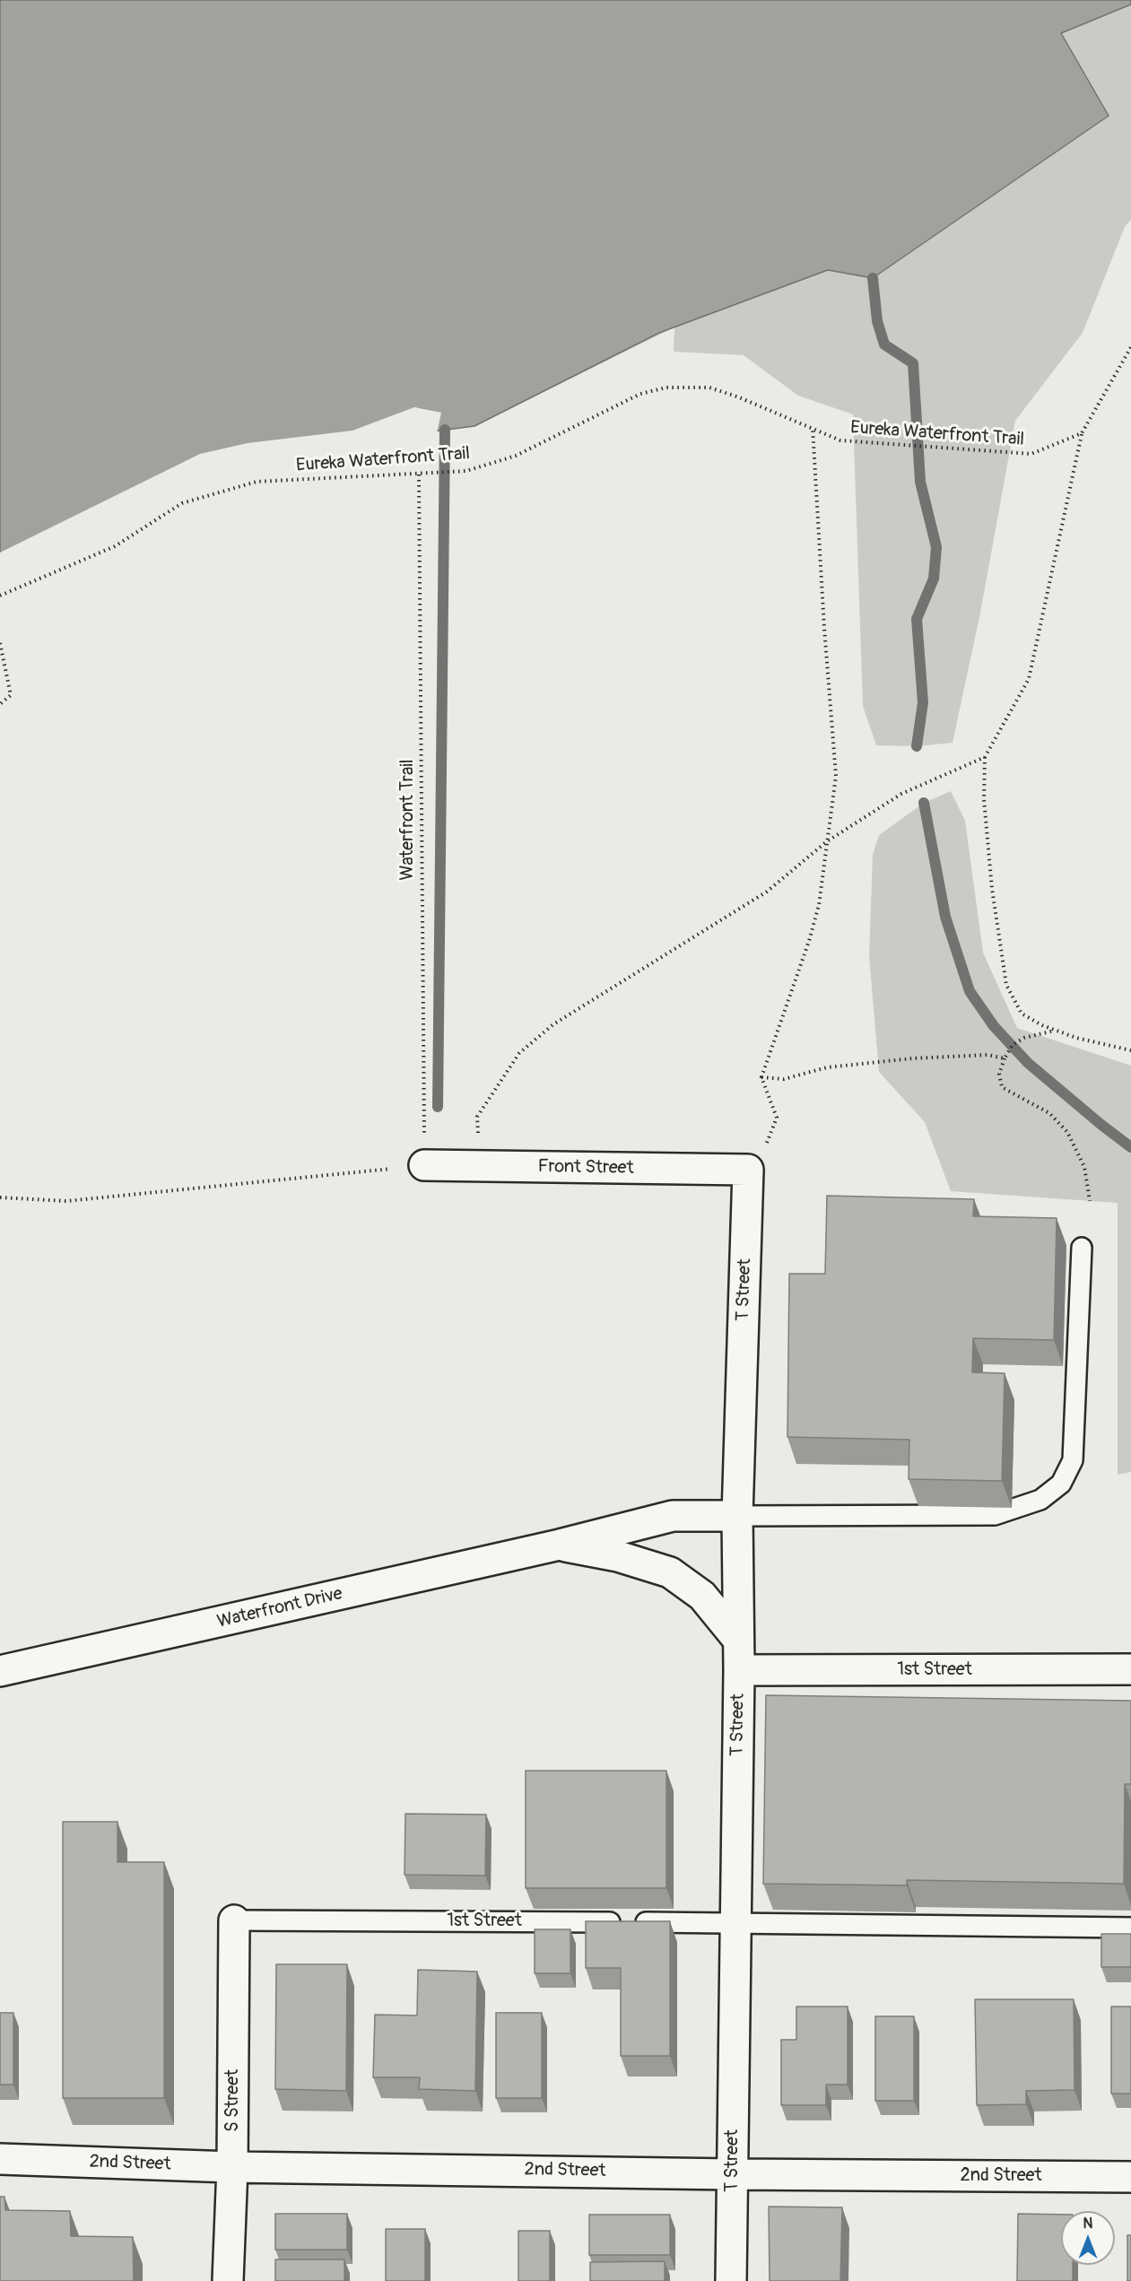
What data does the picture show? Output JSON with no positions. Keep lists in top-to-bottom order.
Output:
{
  "streets": {
    "street": [
      "Front Street",
      "T Street",
      "Waterfront Drive",
      "1st Street",
      "S Street",
      "2nd Street"
    ],
    "path": ["Eureka Waterfront Trail", "Waterfront Trail"]
  },
  "crossings": [
    ["Eureka Waterfront Trail", "Waterfront Trail"],
    ["Waterfront Trail", "Front Street"],
    ["Front Street", "T Street"],
    ["T Street", "Waterfront Drive"],
    ["T Street", "1st Street"],
    ["T Street", "2nd Street"],
    ["1st Street", "S Street"],
    ["S Street", "2nd Street"]
  ],
  "north": "top"
}
